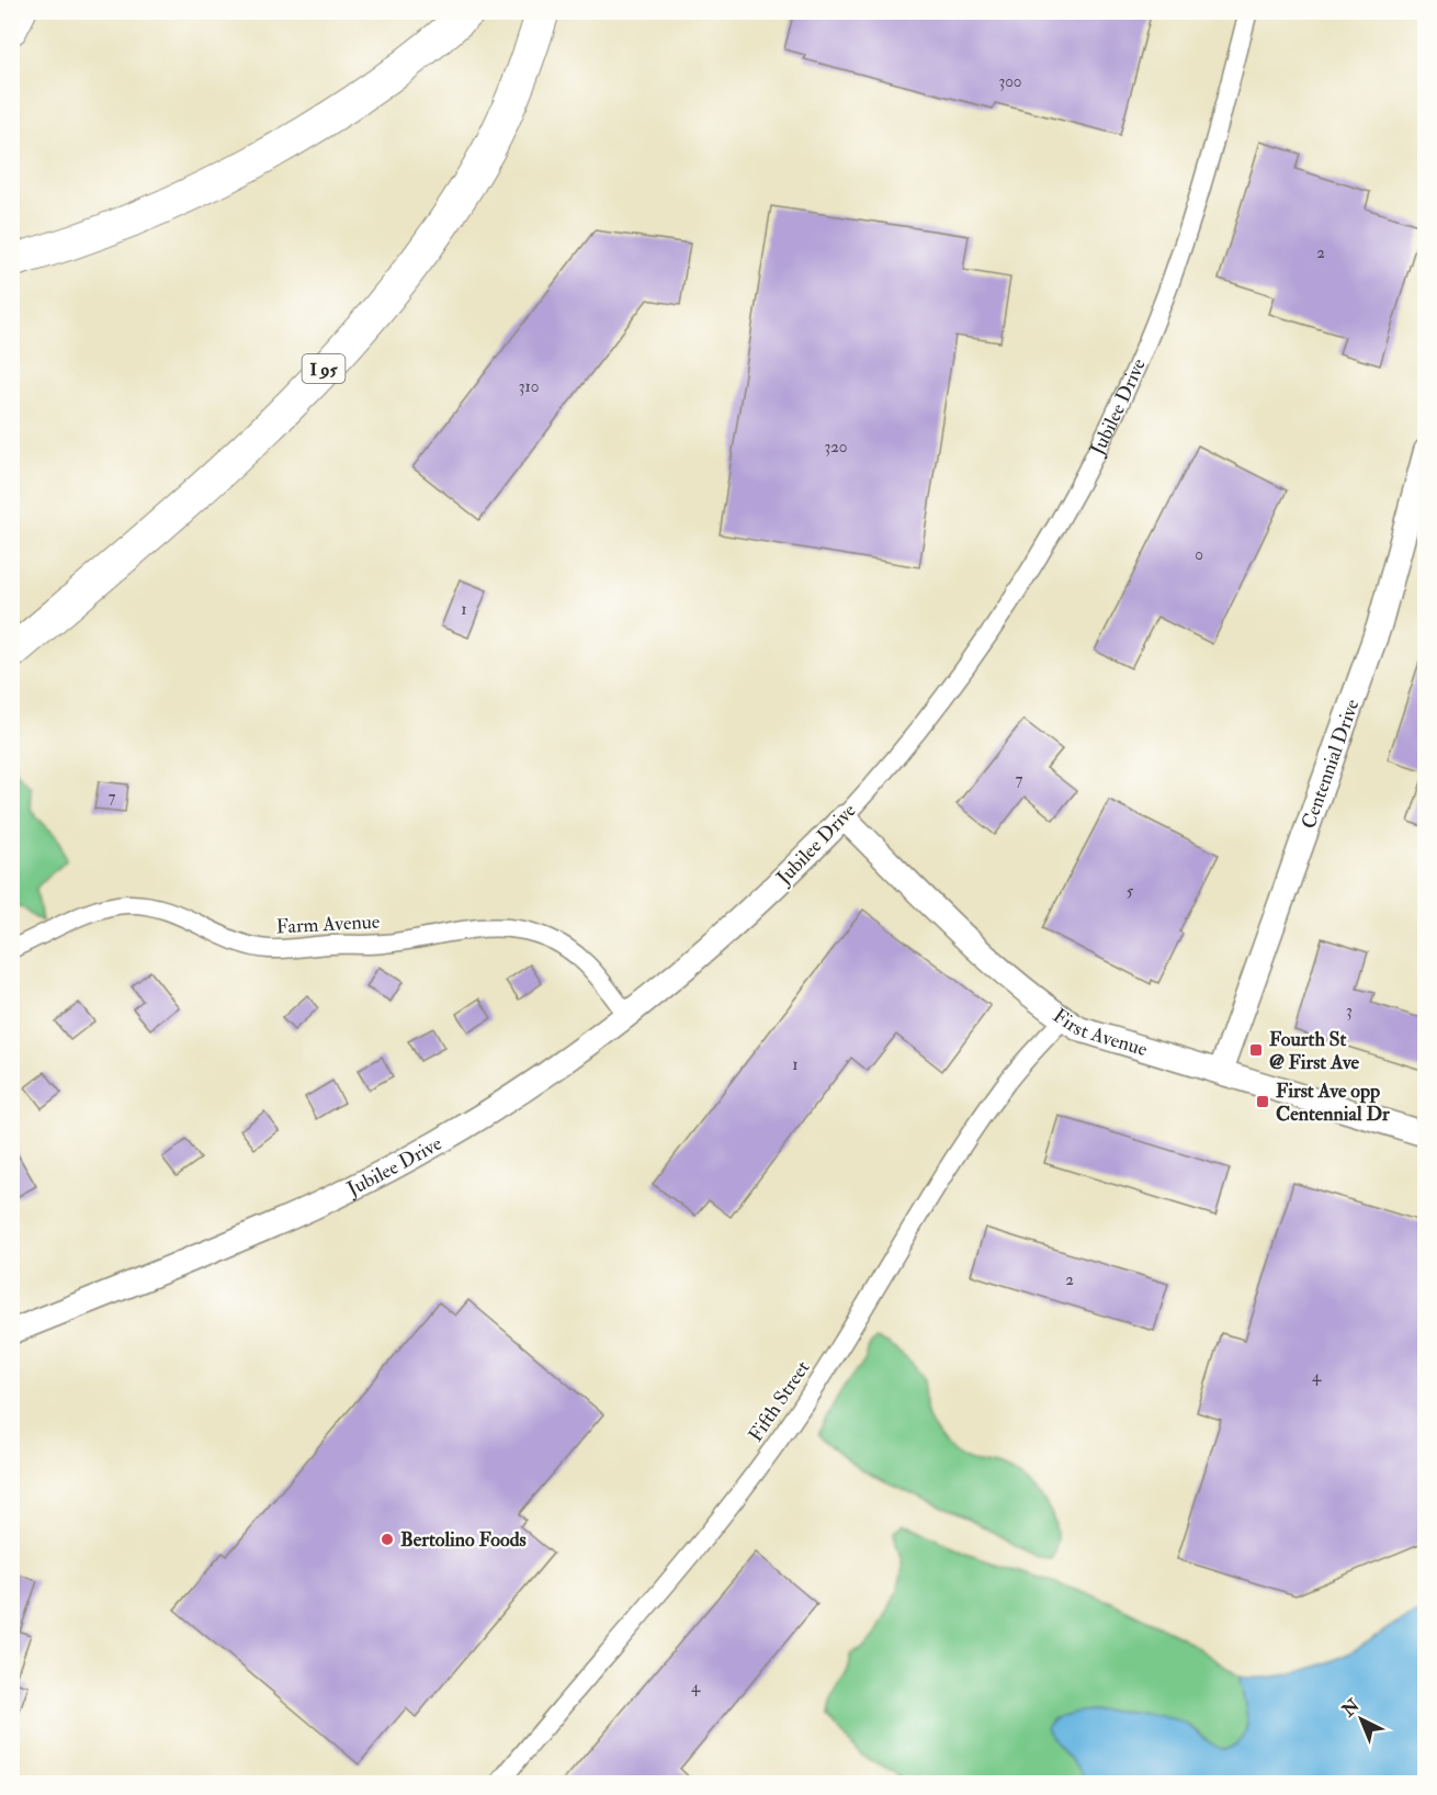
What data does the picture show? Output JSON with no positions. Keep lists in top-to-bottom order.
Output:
{
  "streets": {
    "highway": ["I 95"],
    "street": [
      "Jubilee Drive",
      "Centennial Drive",
      "Farm Avenue",
      "First Avenue",
      "Fifth Street"
    ]
  },
  "crossings": [
    ["Jubilee Drive", "Farm Avenue"],
    ["Jubilee Drive", "First Avenue"],
    ["Centennial Drive", "First Avenue"],
    ["First Avenue", "Fifth Street"]
  ],
  "places": {
    "transit": ["Fourth St @ First Ave", "First Ave opp Centennial Dr"],
    "other": ["Bertolino Foods"]
  },
  "house_numbers": [
    "300",
    "2",
    "310",
    "320",
    "0",
    "1",
    "7",
    "7",
    "5",
    "3",
    "1",
    "2",
    "4",
    "4"
  ],
  "north": "top left"
}
